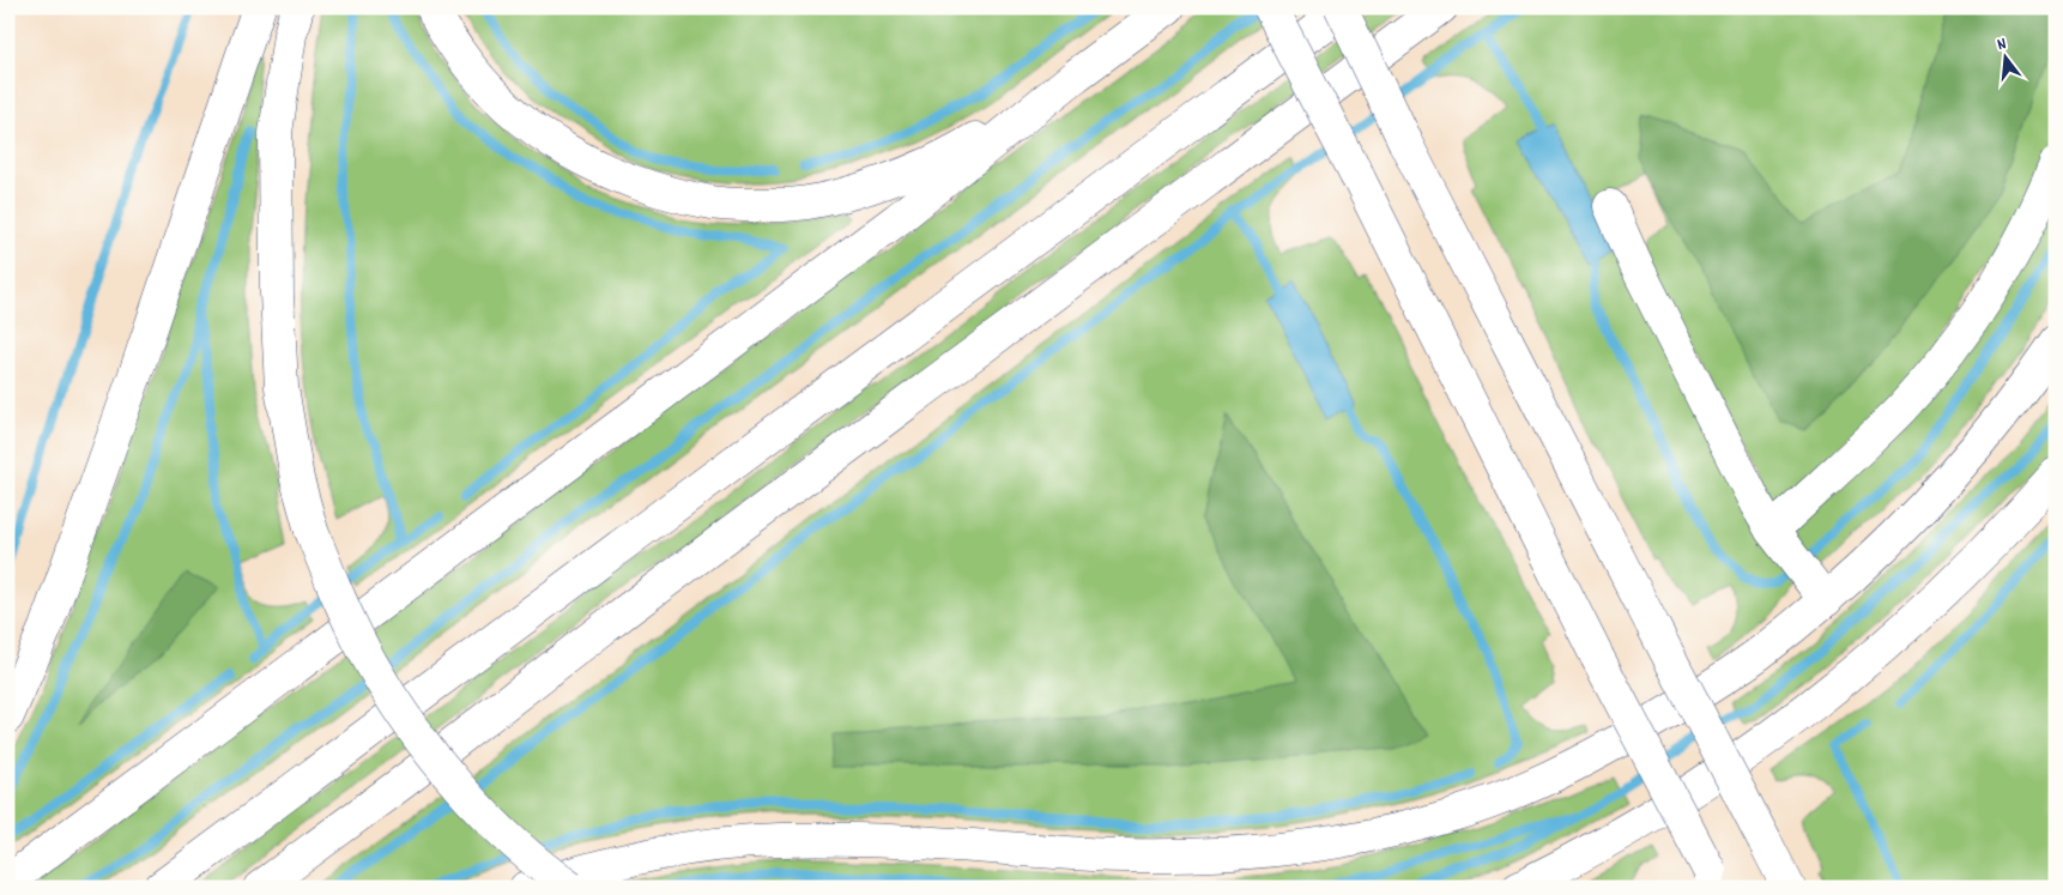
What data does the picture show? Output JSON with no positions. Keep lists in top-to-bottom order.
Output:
{
  "north": "top"
}
